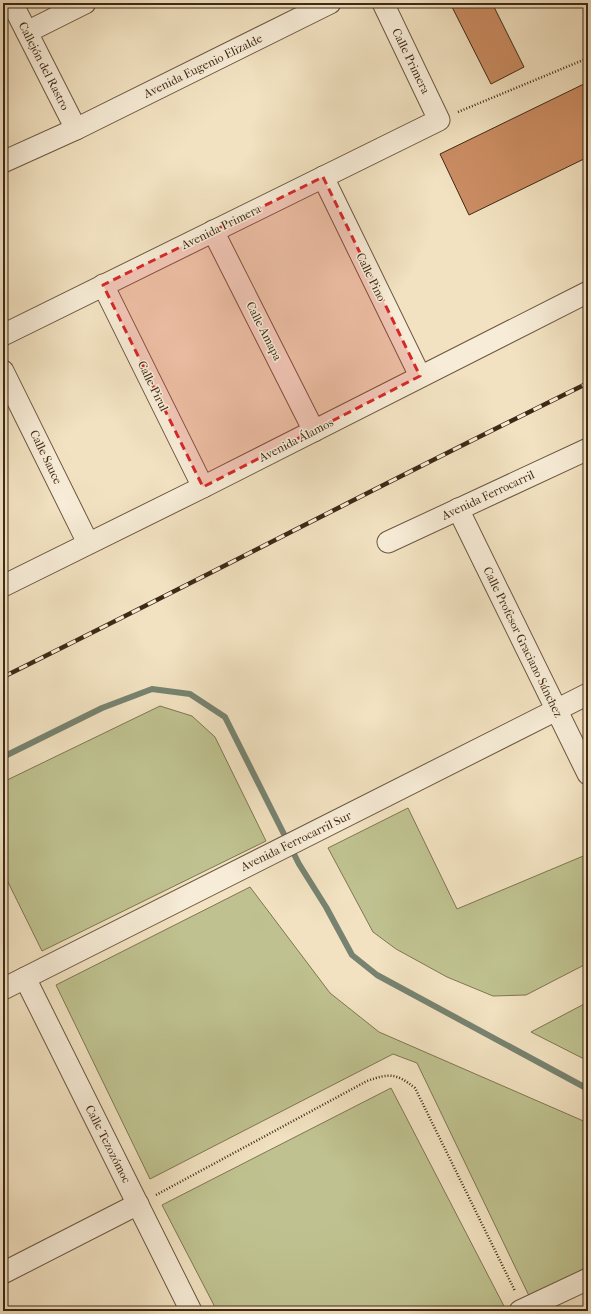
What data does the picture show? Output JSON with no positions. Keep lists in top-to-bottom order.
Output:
{
  "streets": {
    "street": [
      "Calle Primera",
      "Callejón del Rastro",
      "Avenida Eugenio Elizalde",
      "Avenida Primera",
      "Calle Pino",
      "Calle Amapa",
      "Calle Pirul",
      "Avenida Álamos",
      "Calle Sauce",
      "Avenida Ferrocarril",
      "Calle Profesor Graciano Sánchez",
      "Avenida Ferrocarril Sur",
      "Calle Tezozómoc"
    ]
  },
  "crossings": [
    ["Calle Primera", "Avenida Primera"],
    ["Callejón del Rastro", "Avenida Eugenio Elizalde"],
    ["Avenida Primera", "Calle Pino"],
    ["Avenida Primera", "Calle Amapa"],
    ["Avenida Primera", "Calle Pirul"],
    ["Calle Pino", "Avenida Álamos"],
    ["Calle Amapa", "Avenida Álamos"],
    ["Calle Pirul", "Avenida Álamos"],
    ["Avenida Álamos", "Calle Sauce"],
    ["Avenida Ferrocarril", "Calle Profesor Graciano Sánchez"],
    ["Calle Profesor Graciano Sánchez", "Avenida Ferrocarril Sur"],
    ["Avenida Ferrocarril Sur", "Calle Tezozómoc"]
  ]
}
